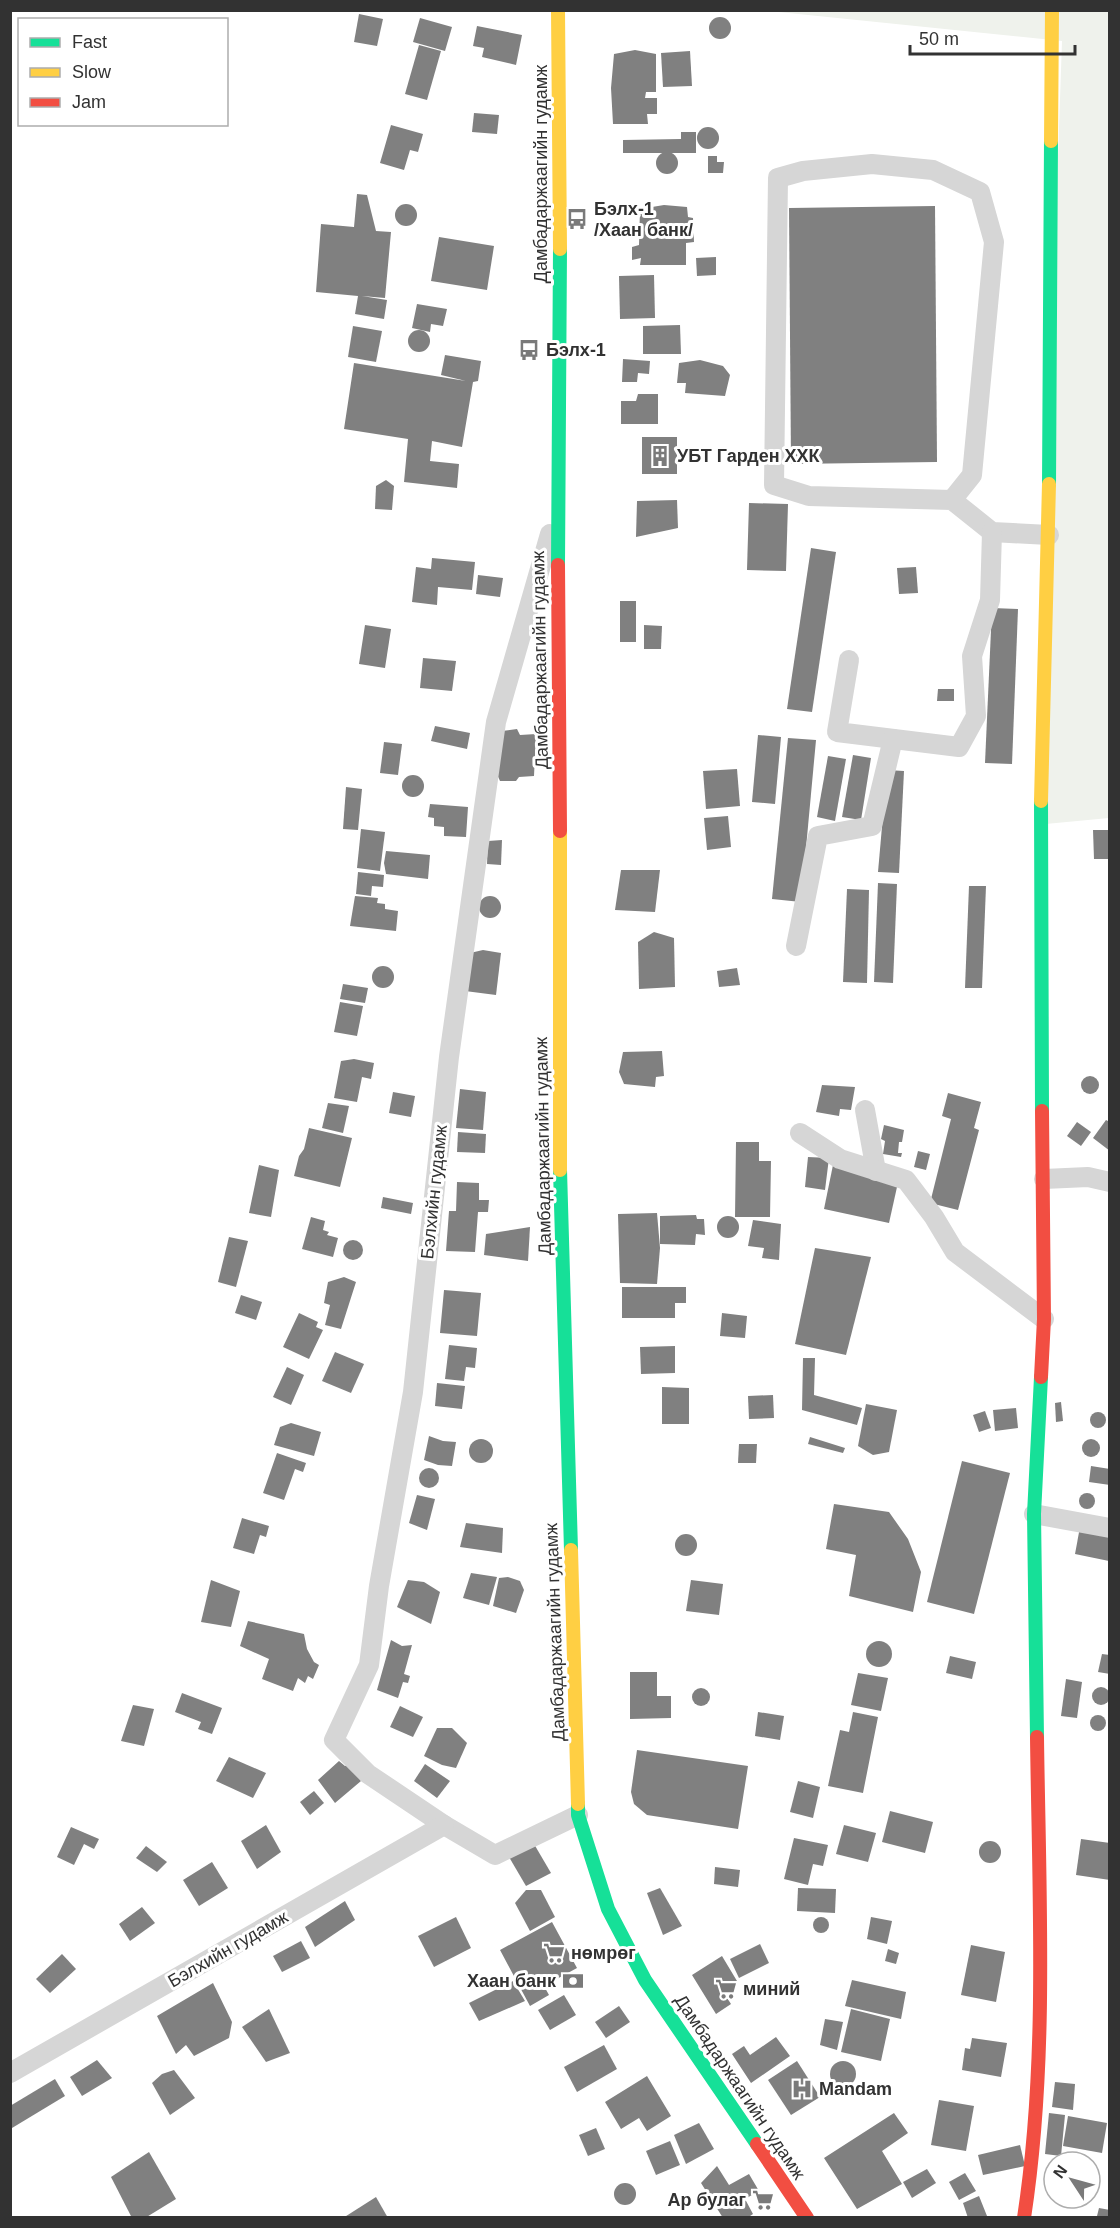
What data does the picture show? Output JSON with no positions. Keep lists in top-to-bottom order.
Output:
{
  "streets": {
    "main road": ["Дамбадаржаагийн гудамж"],
    "street": ["Бэлхийн гудамж"]
  },
  "crossings": [
    ["Дамбадаржаагийн гудамж", "Бэлхийн гудамж"]
  ],
  "places": {
    "bus stop": ["Бэлх-1 /Хаан банк/", "Бэлх-1"],
    "building": ["УБТ Гарден ХХК"],
    "supermarket": ["нөмрөг", "миний", "Ар булаг"],
    "bank": ["Хаан банк"],
    "hospital": ["Mandam"]
  },
  "legend": ["Fast", "Slow", "Jam"],
  "scale_bar": "50 m",
  "north": "top left"
}
